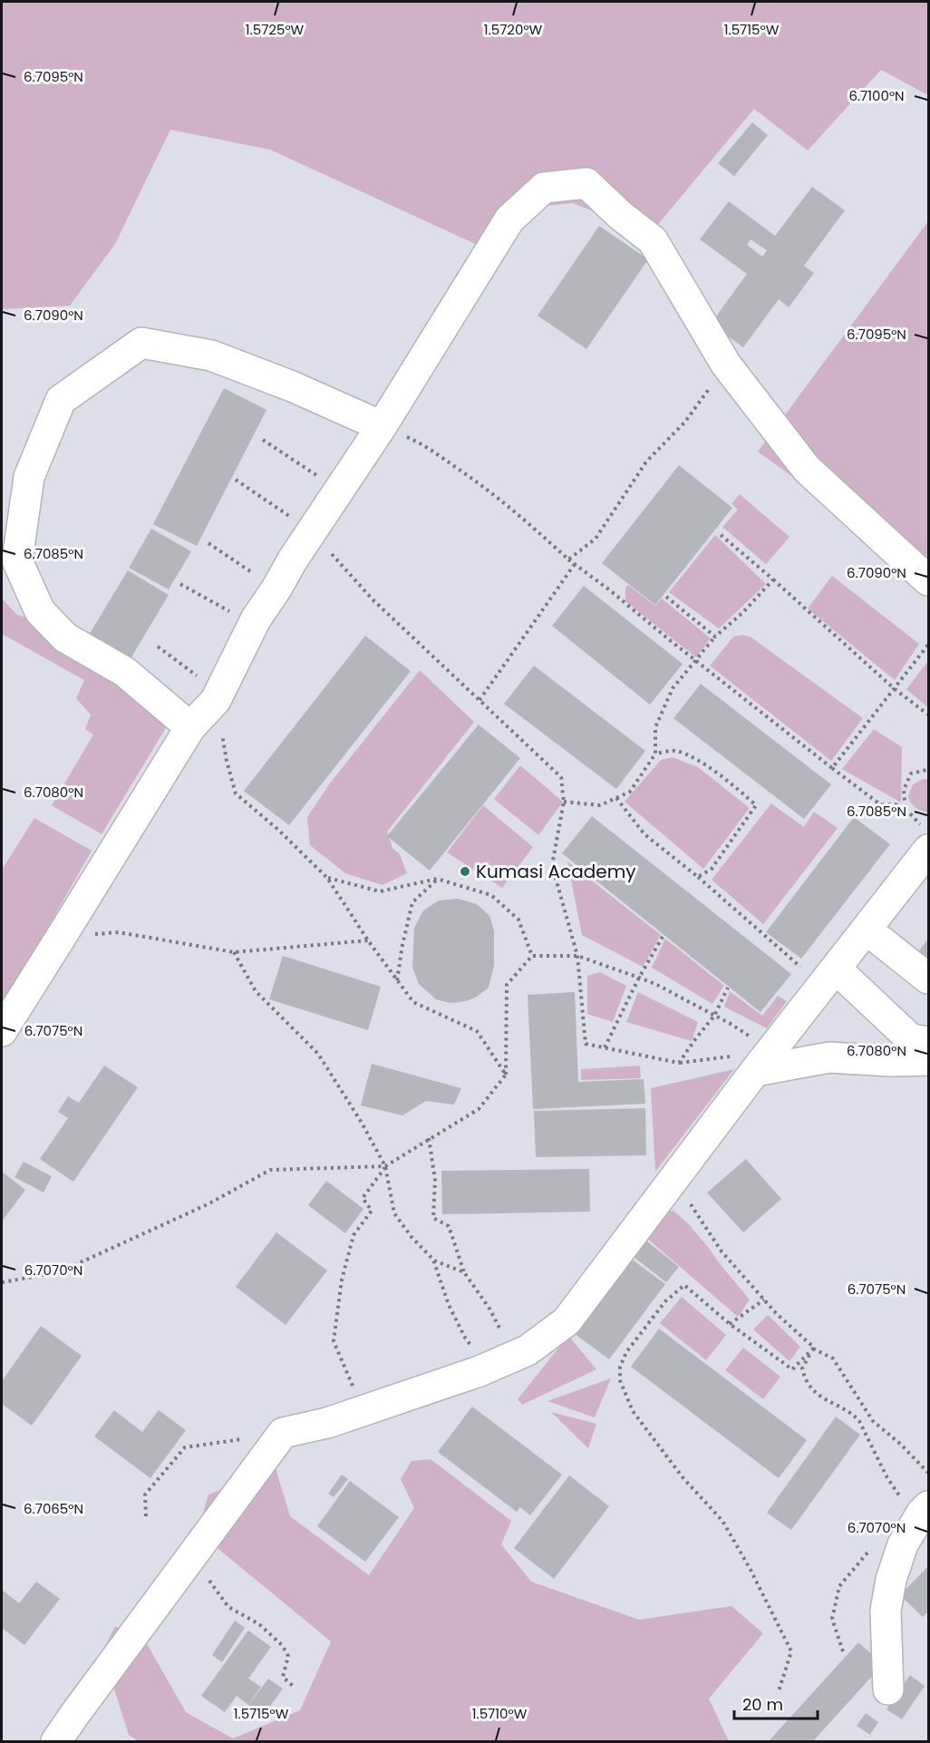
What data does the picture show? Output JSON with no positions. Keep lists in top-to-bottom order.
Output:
{
  "places": ["Kumasi Academy"],
  "scale_bar": "20 m",
  "coordinates": [
    "1.5725°W",
    "1.5720°W",
    "1.5715°W",
    "6.7095°N",
    "6.7100°N",
    "6.7090°N",
    "6.7085°N",
    "6.7080°N",
    "6.7075°N",
    "6.7070°N",
    "6.7065°N",
    "1.5710°W"
  ]
}
